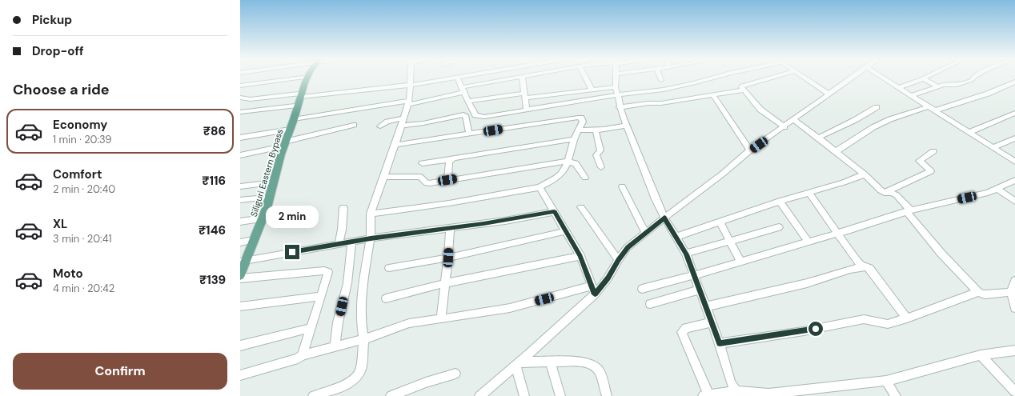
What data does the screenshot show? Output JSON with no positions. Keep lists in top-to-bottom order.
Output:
{
  "streets": {
    "main road": ["Siliguri Eastern Bypass"]
  },
  "page": {
    "banner": ["Pickup", "Drop-off"],
    "heading": "Choose a ride",
    "list": [
      {
        "name": "Economy",
        "note": "1 min · 20:39",
        "value": "₹86"
      },
      {
        "name": "Comfort",
        "note": "2 min · 20:40",
        "value": "₹116"
      },
      {
        "name": "XL",
        "note": "3 min · 20:41",
        "value": "₹146"
      },
      {
        "name": "Moto",
        "note": "4 min · 20:42",
        "value": "₹139"
      }
    ],
    "bubble": "2 min",
    "buttons": "Confirm"
  }
}
